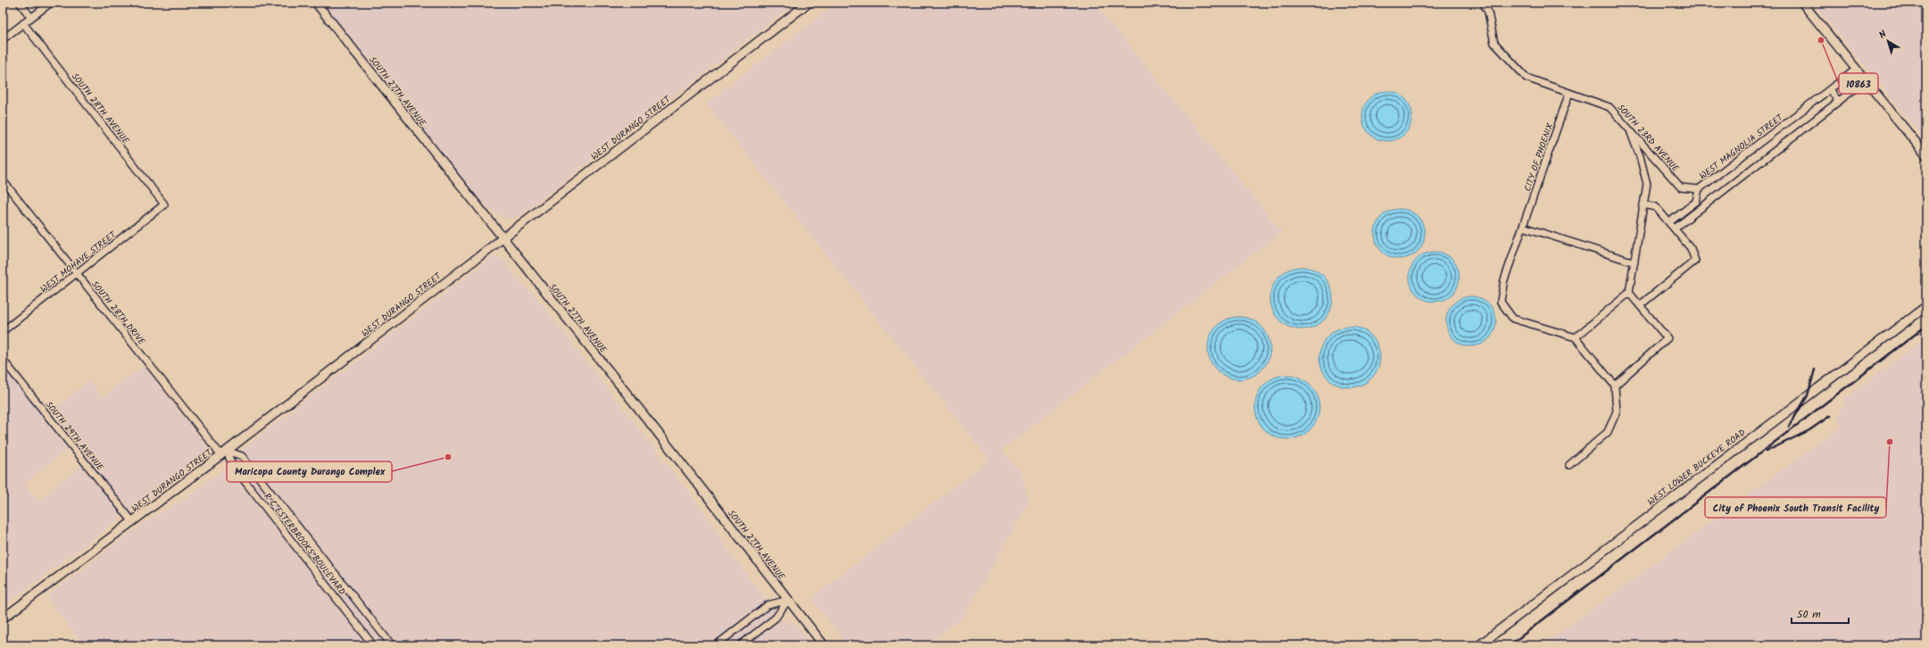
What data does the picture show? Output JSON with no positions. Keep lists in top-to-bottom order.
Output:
{
  "streets": {
    "main road": ["SOUTH 27TH AVENUE", "WEST DURANGO STREET", "WEST LOWER BUCKEYE ROAD"],
    "street": [
      "SOUTH 28TH AVENUE",
      "SOUTH 23RD AVENUE",
      "WEST MAGNOLIA STREET",
      "CITY OF PHOENIX",
      "WEST MOHAVE STREET",
      "SOUTH 28TH DRIVE",
      "SOUTH 29TH AVENUE",
      "R C ESTERBROOKS BOULEVARD"
    ]
  },
  "crossings": [
    ["SOUTH 27TH AVENUE", "WEST DURANGO STREET"],
    ["SOUTH 28TH AVENUE", "WEST MOHAVE STREET"],
    ["WEST DURANGO STREET", "SOUTH 28TH DRIVE"],
    ["WEST DURANGO STREET", "SOUTH 29TH AVENUE"],
    ["WEST DURANGO STREET", "R C ESTERBROOKS BOULEVARD"],
    ["SOUTH 23RD AVENUE", "WEST MAGNOLIA STREET"],
    ["SOUTH 23RD AVENUE", "CITY OF PHOENIX"],
    ["WEST MOHAVE STREET", "SOUTH 28TH DRIVE"],
    ["SOUTH 28TH DRIVE", "R C ESTERBROOKS BOULEVARD"]
  ],
  "places": ["10863", "City of Phoenix South Transit Facility", "Maricopa County Durango Complex"],
  "scale_bar": "50 m",
  "north": "top left"
}
